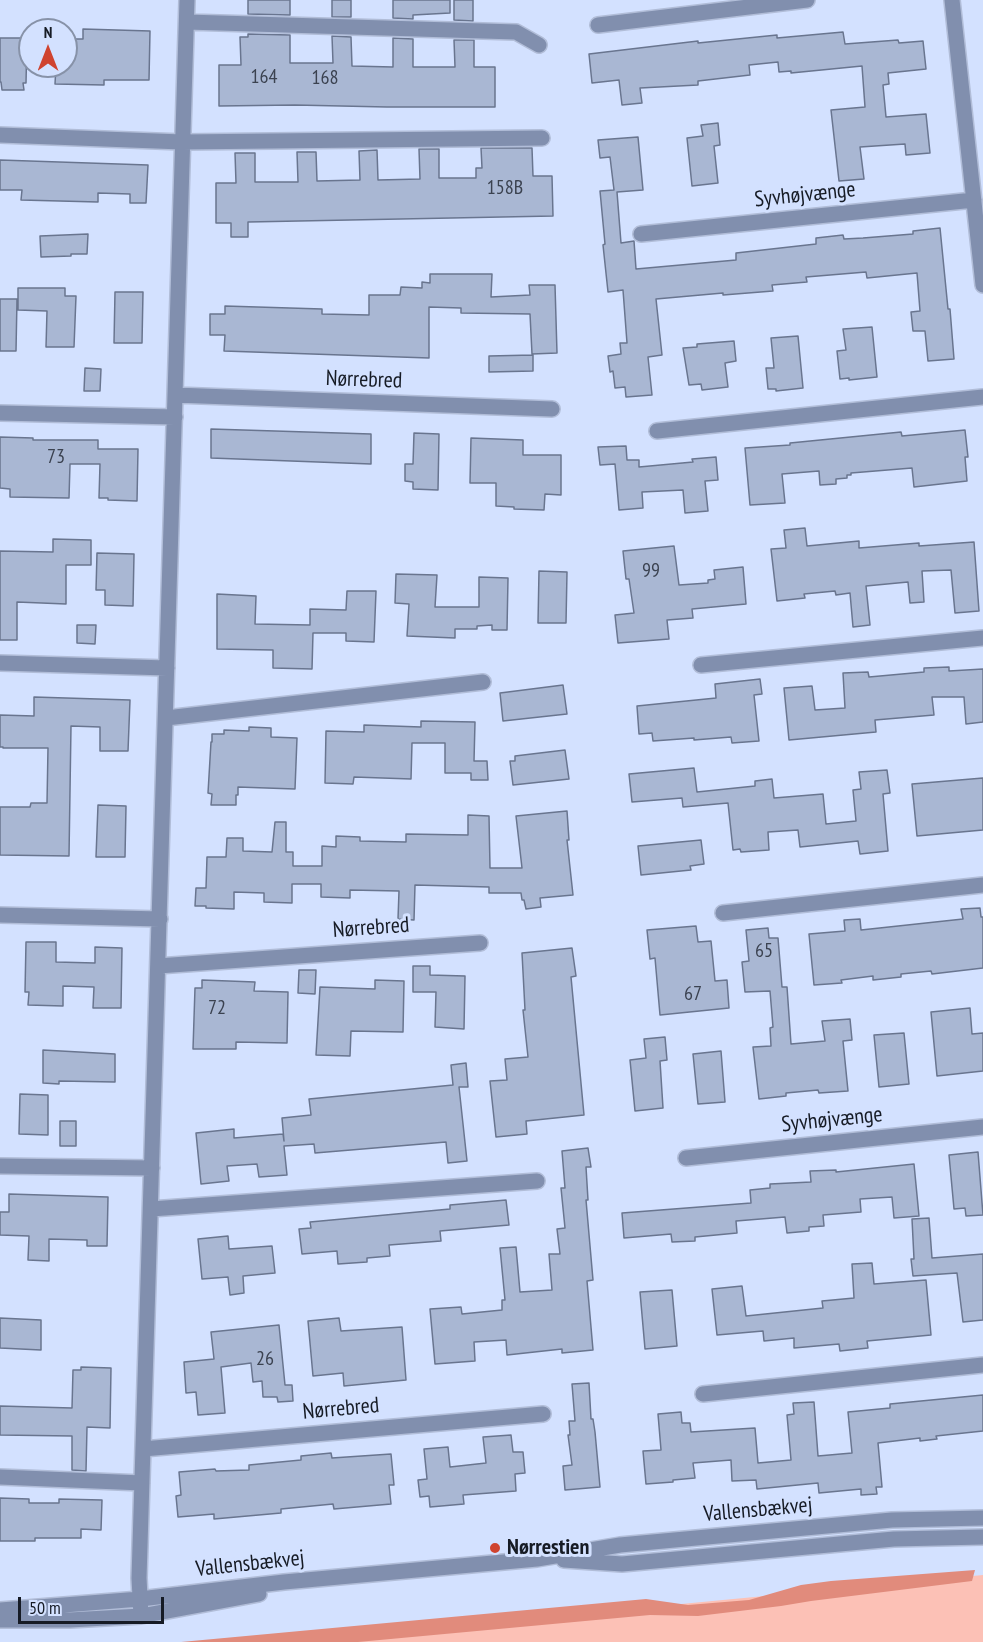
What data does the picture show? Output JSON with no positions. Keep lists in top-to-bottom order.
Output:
{
  "streets": {
    "street": ["Syvhøjvænge", "Nørrebred", "Vallensbækvej"]
  },
  "places": ["Nørrestien"],
  "house_numbers": [
    "164",
    "168",
    "158B",
    "73",
    "99",
    "65",
    "67",
    "72",
    "26"
  ],
  "scale_bar": "50 m",
  "north": "top"
}
